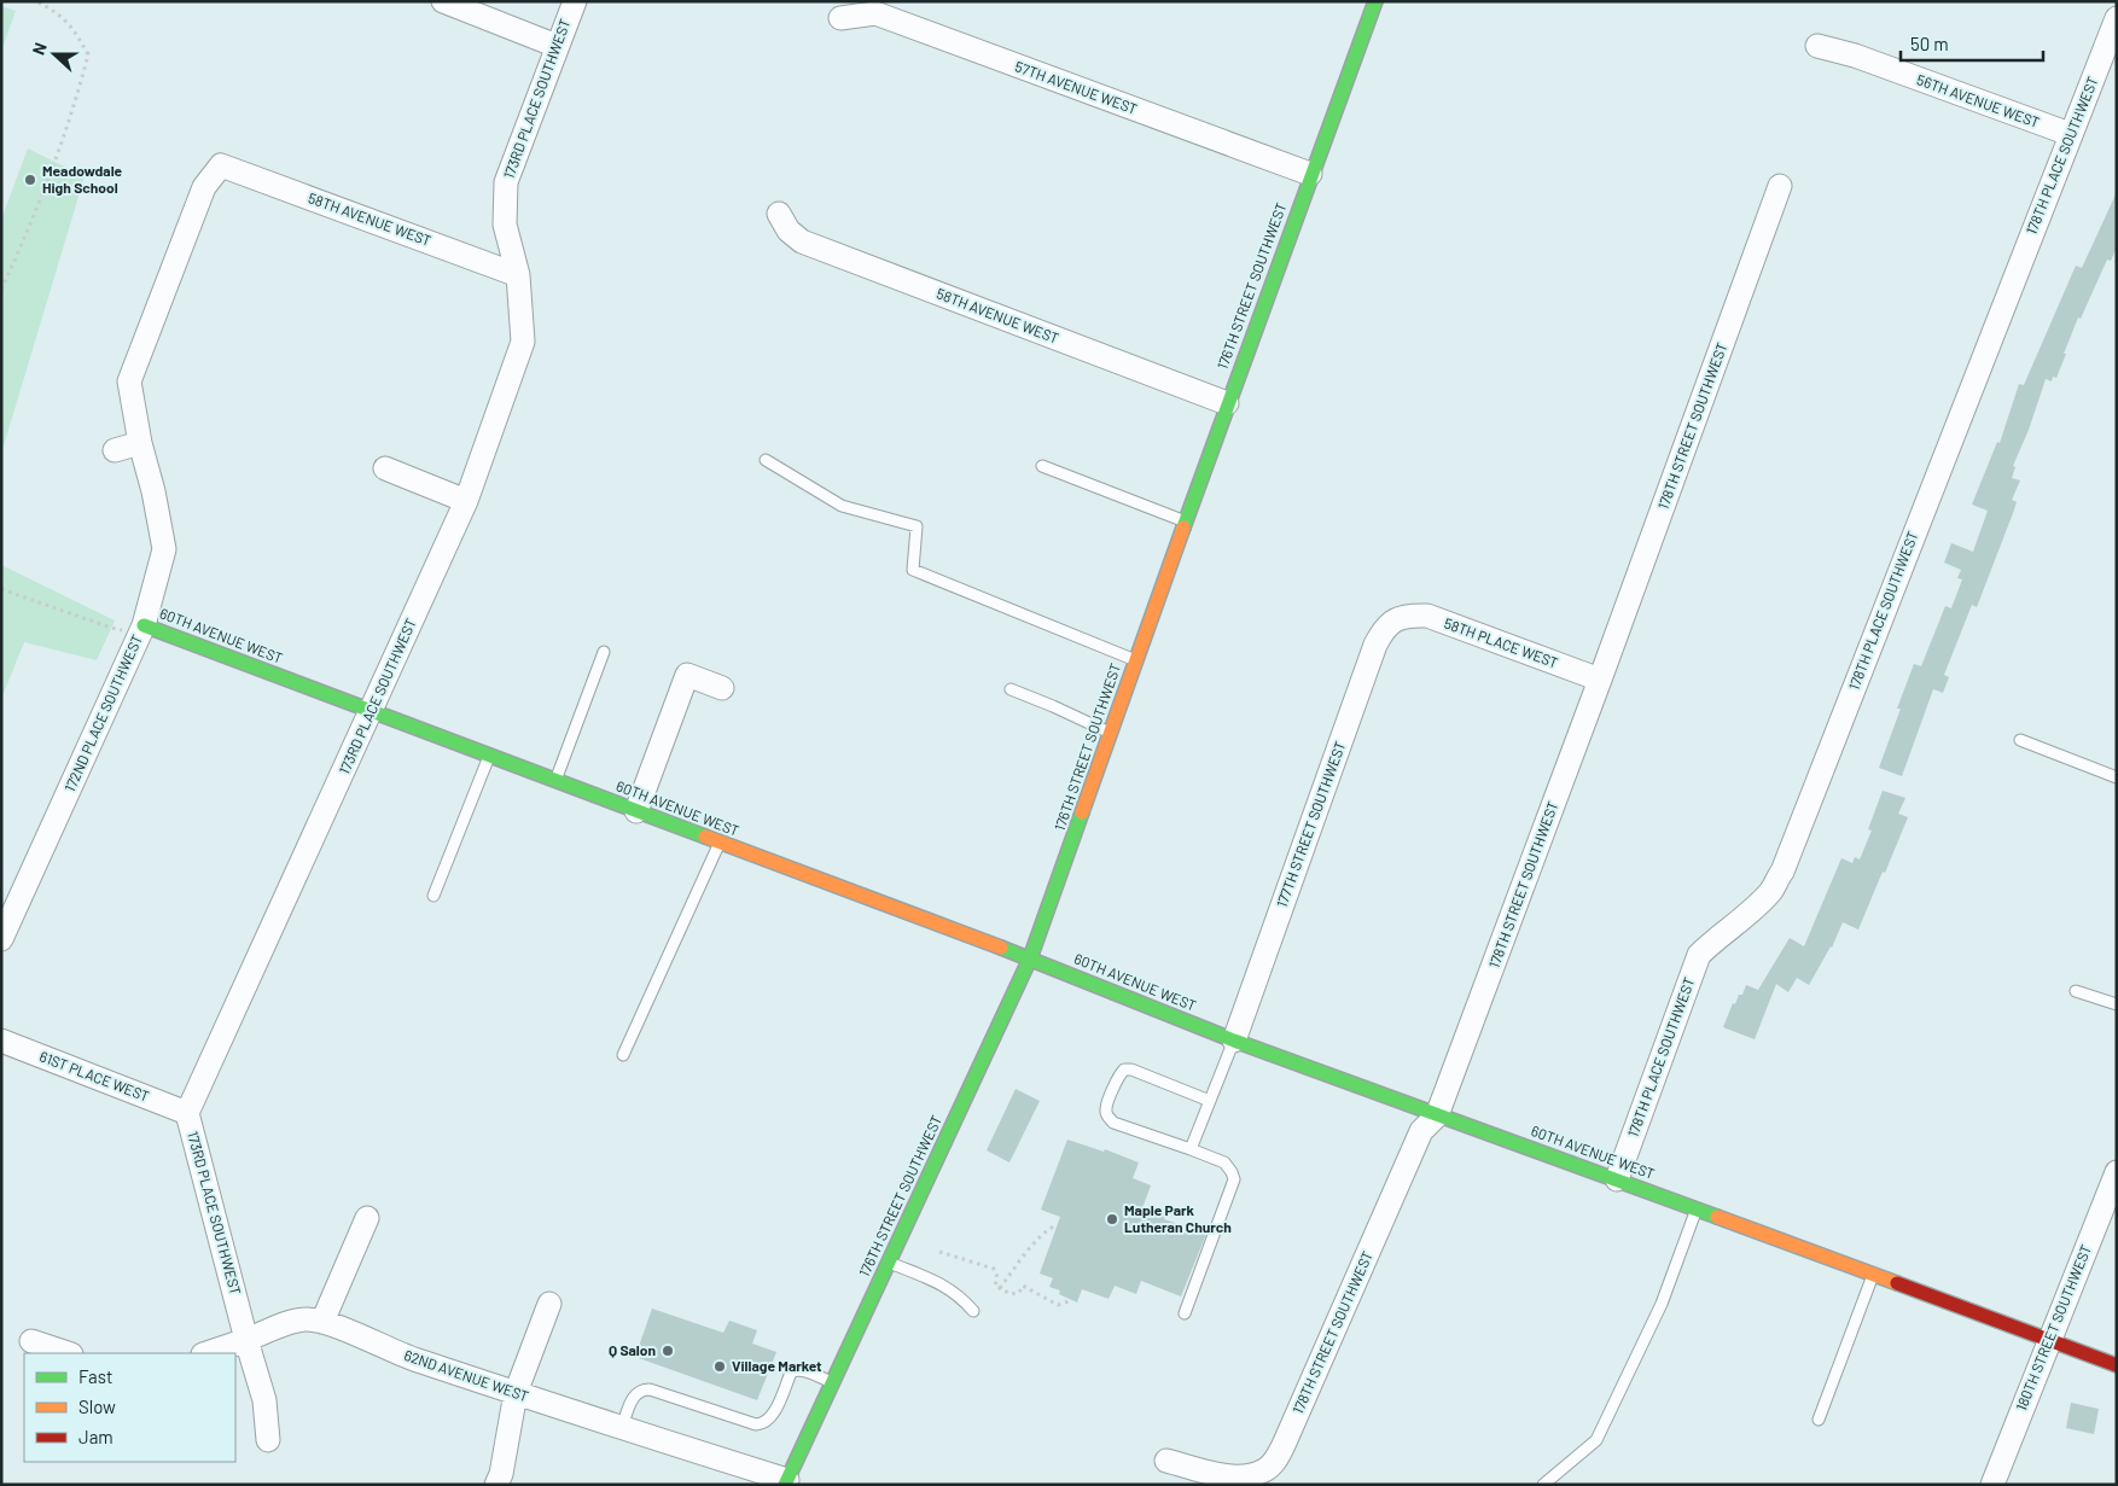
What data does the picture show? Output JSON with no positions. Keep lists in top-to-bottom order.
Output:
{
  "streets": {
    "street": [
      "57TH AVENUE WEST",
      "173RD PLACE SOUTHWEST",
      "56TH AVENUE WEST",
      "178TH PLACE SOUTHWEST",
      "58TH AVENUE WEST",
      "176TH STREET SOUTHWEST",
      "178TH STREET SOUTHWEST",
      "60TH AVENUE WEST",
      "58TH PLACE WEST",
      "172ND PLACE SOUTHWEST",
      "177TH STREET SOUTHWEST",
      "61ST PLACE WEST",
      "180TH STREET SOUTHWEST",
      "62ND AVENUE WEST"
    ]
  },
  "crossings": [
    ["57TH AVENUE WEST", "176TH STREET SOUTHWEST"],
    ["173RD PLACE SOUTHWEST", "58TH AVENUE WEST"],
    ["173RD PLACE SOUTHWEST", "60TH AVENUE WEST"],
    ["173RD PLACE SOUTHWEST", "61ST PLACE WEST"],
    ["173RD PLACE SOUTHWEST", "62ND AVENUE WEST"],
    ["56TH AVENUE WEST", "178TH PLACE SOUTHWEST"],
    ["178TH PLACE SOUTHWEST", "60TH AVENUE WEST"],
    ["58TH AVENUE WEST", "176TH STREET SOUTHWEST"],
    ["58TH AVENUE WEST", "172ND PLACE SOUTHWEST"],
    ["176TH STREET SOUTHWEST", "60TH AVENUE WEST"],
    ["176TH STREET SOUTHWEST", "62ND AVENUE WEST"],
    ["178TH STREET SOUTHWEST", "60TH AVENUE WEST"],
    ["178TH STREET SOUTHWEST", "58TH PLACE WEST"],
    ["60TH AVENUE WEST", "172ND PLACE SOUTHWEST"],
    ["60TH AVENUE WEST", "177TH STREET SOUTHWEST"],
    ["60TH AVENUE WEST", "180TH STREET SOUTHWEST"],
    ["58TH PLACE WEST", "177TH STREET SOUTHWEST"]
  ],
  "places": [
    "Meadowdale High School",
    "Maple Park Lutheran Church",
    "Q Salon",
    "Village Market"
  ],
  "legend": ["Fast", "Slow", "Jam"],
  "scale_bar": "50 m",
  "north": "left"
}
